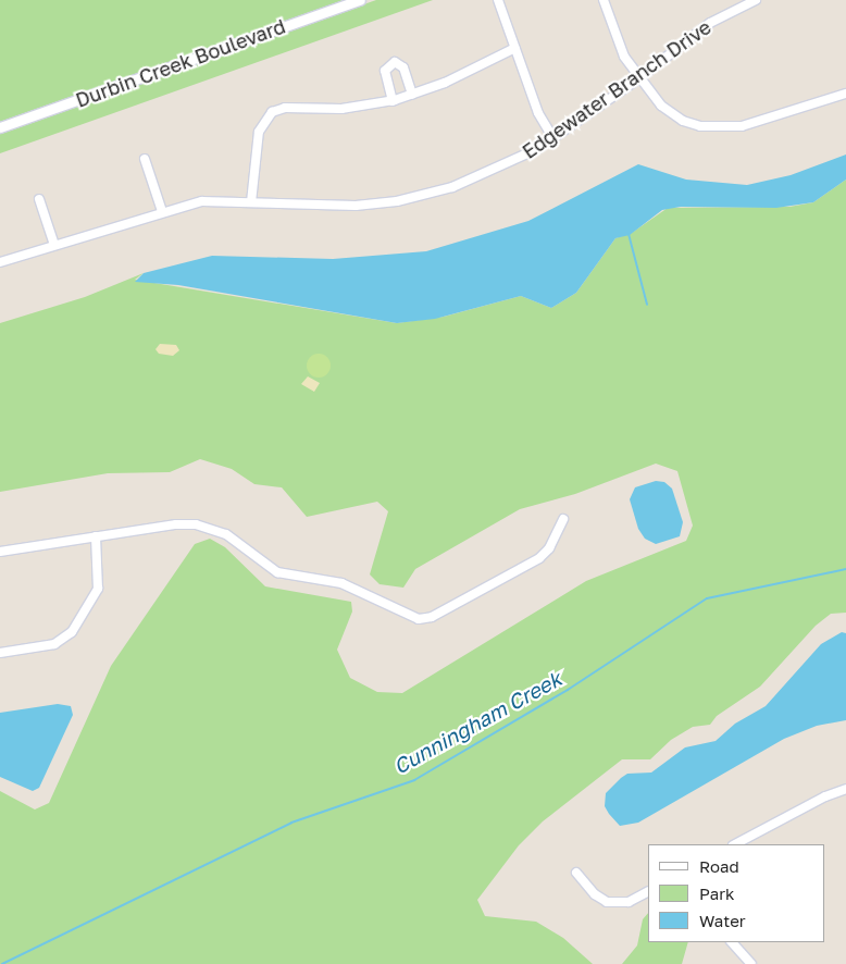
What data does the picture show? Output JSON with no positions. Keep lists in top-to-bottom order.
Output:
{
  "streets": {
    "street": ["Durbin Creek Boulevard", "Edgewater Branch Drive"]
  },
  "water": ["Cunningham Creek"],
  "legend": ["Road", "Park", "Water"]
}
